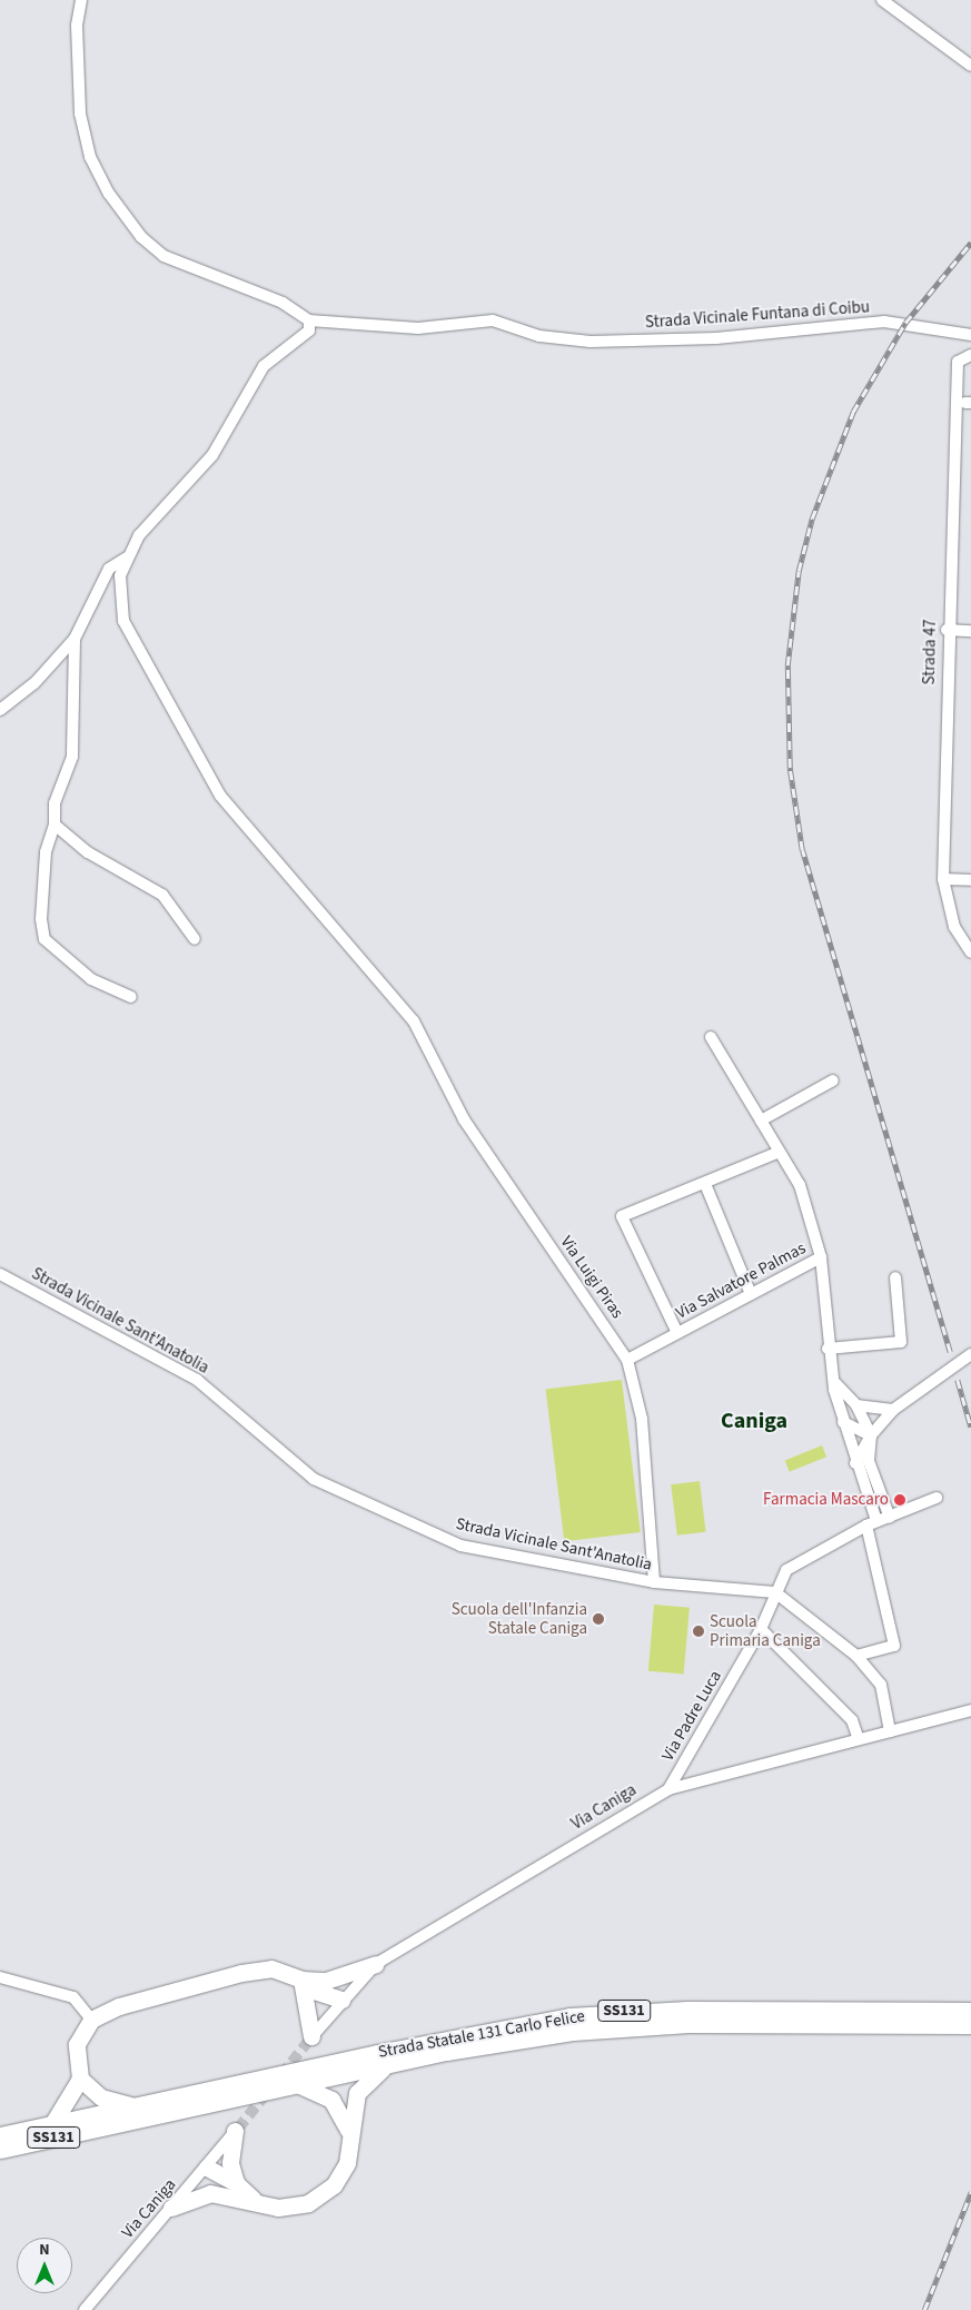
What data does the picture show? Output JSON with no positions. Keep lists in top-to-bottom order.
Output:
{
  "streets": {
    "highway": ["SS131", "Strada Statale 131 Carlo Felice"],
    "street": [
      "Strada Vicinale Funtana di Coibu",
      "Strada 47",
      "Via Luigi Piras",
      "Via Salvatore Palmas",
      "Strada Vicinale Sant'Anatolia",
      "Via Padre Luca",
      "Via Caniga"
    ]
  },
  "crossings": [
    ["Via Luigi Piras", "Via Salvatore Palmas"],
    ["Via Luigi Piras", "Strada Vicinale Sant'Anatolia"],
    ["Strada Vicinale Sant'Anatolia", "Via Padre Luca"],
    ["Via Padre Luca", "Via Caniga"]
  ],
  "districts": ["Caniga"],
  "places": ["Farmacia Mascaro", "Scuola dell'Infanzia Statale Caniga", "Scuola Primaria Caniga"],
  "north": "top"
}
